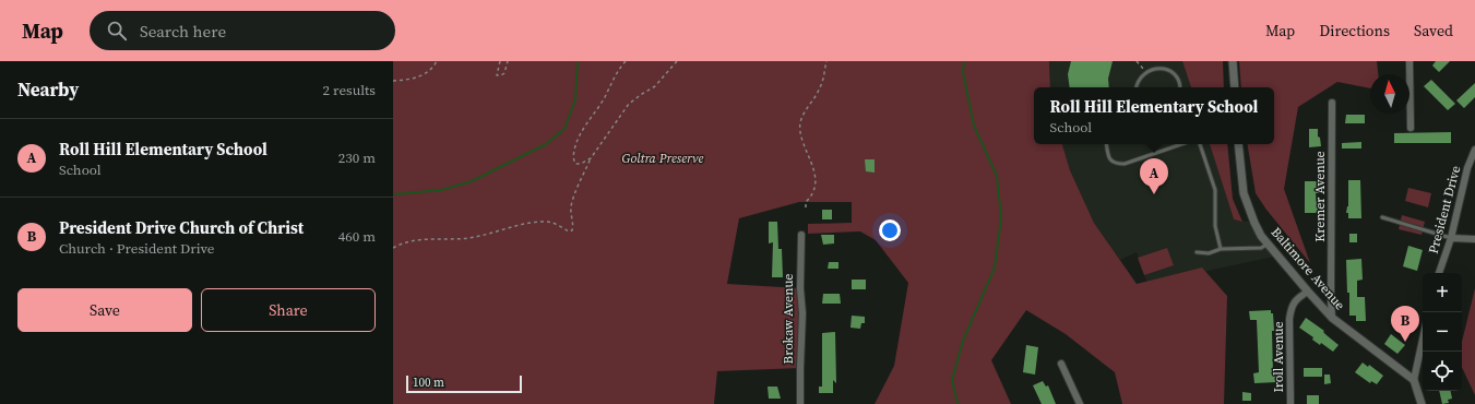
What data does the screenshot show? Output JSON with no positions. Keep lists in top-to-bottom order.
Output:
{
  "streets": {
    "street": [
      "Kremer Avenue",
      "President Drive",
      "Baltimore Avenue",
      "Brokaw Avenue",
      "Iroll Avenue"
    ]
  },
  "crossings": [
    ["Kremer Avenue", "Baltimore Avenue"],
    ["Baltimore Avenue", "Iroll Avenue"]
  ],
  "parks": ["Goltra Preserve"],
  "scale_bar": "100 m",
  "north": "top",
  "page": {
    "header": "Map",
    "search": "Search here",
    "nav": ["Map", "Directions", "Saved"],
    "heading": ["Nearby", "2 results"],
    "popup": ["Roll Hill Elementary School", "School"],
    "list": [
      {
        "mark": "A",
        "name": "Roll Hill Elementary School",
        "note": "School",
        "value": "230 m"
      },
      {
        "mark": "B",
        "name": "President Drive Church of Christ",
        "note": "Church · President Drive",
        "value": "460 m"
      }
    ],
    "pins": ["A", "B"],
    "map_buttons": ["+", "−"],
    "buttons": ["Save", "Share"],
    "scale": "100 m"
  }
}
